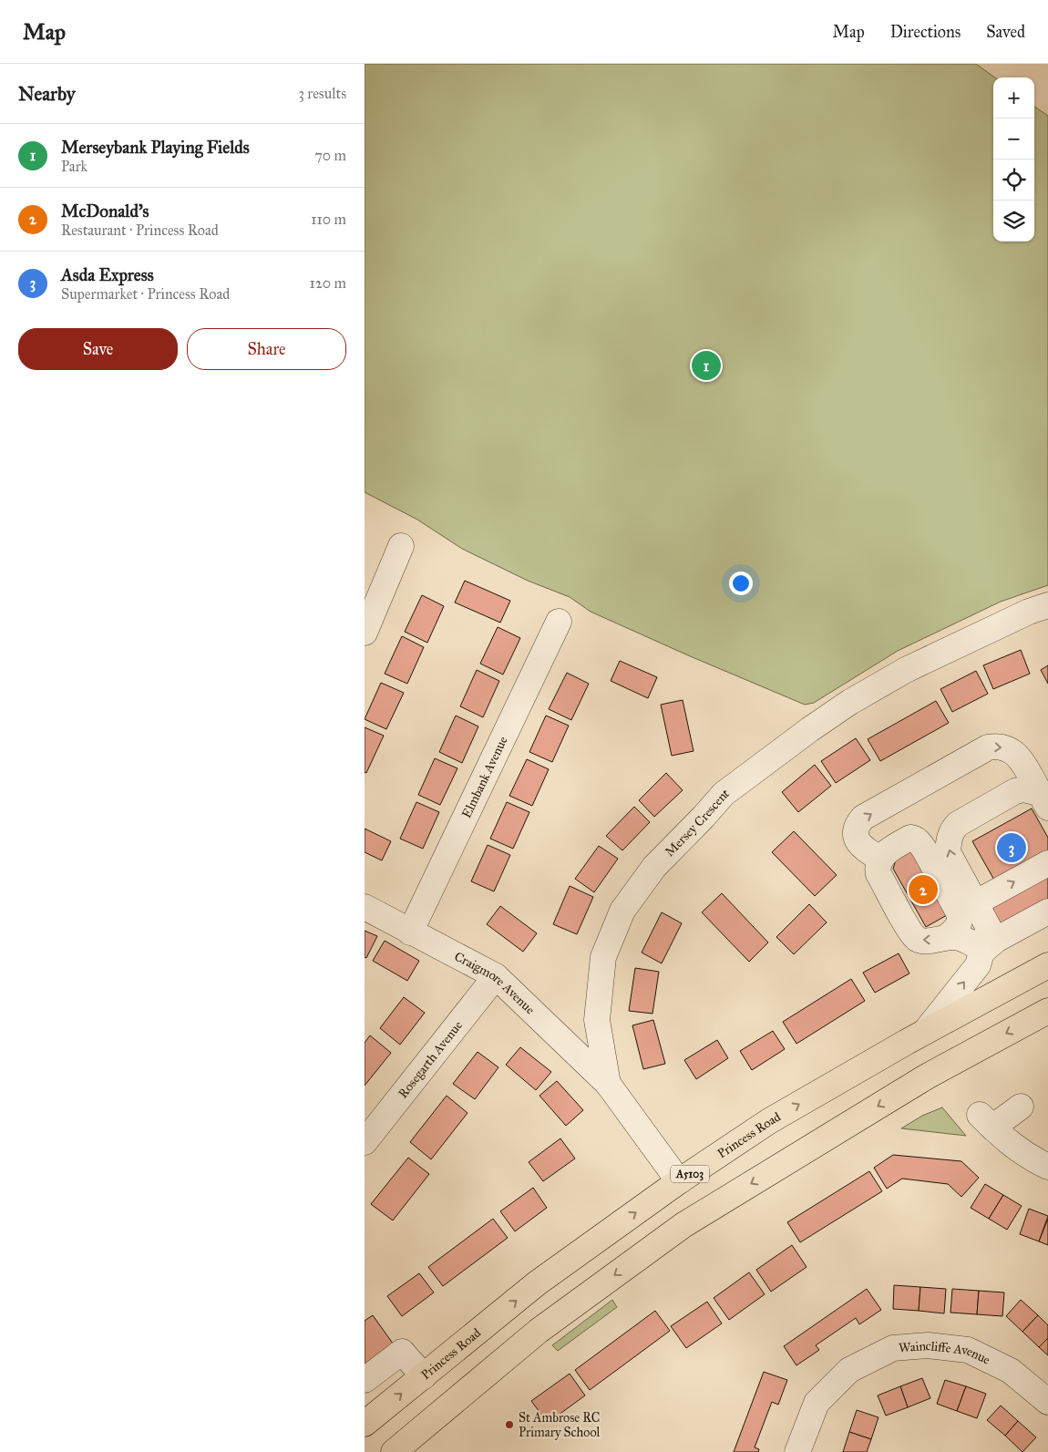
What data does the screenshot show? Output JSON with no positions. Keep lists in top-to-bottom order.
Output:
{
  "streets": {
    "highway": ["Princess Road", "A5103"],
    "street": [
      "Elmbank Avenue",
      "Mersey Crescent",
      "Craigmore Avenue",
      "Rosegarth Avenue",
      "Waincliffe Avenue"
    ]
  },
  "crossings": [
    ["Elmbank Avenue", "Craigmore Avenue"],
    ["Mersey Crescent", "Craigmore Avenue"],
    ["Mersey Crescent", "Princess Road"],
    ["Craigmore Avenue", "Rosegarth Avenue"]
  ],
  "places": ["St Ambrose RC Primary School"],
  "page": {
    "header": "Map",
    "nav": ["Map", "Directions", "Saved"],
    "heading": ["Nearby", "3 results"],
    "map_buttons": ["+", "−"],
    "list": [
      {
        "mark": "1",
        "name": "Merseybank Playing Fields",
        "note": "Park",
        "value": "70 m"
      },
      {
        "mark": "2",
        "name": "McDonald's",
        "note": "Restaurant · Princess Road",
        "value": "110 m"
      },
      {
        "mark": "3",
        "name": "Asda Express",
        "note": "Supermarket · Princess Road",
        "value": "120 m"
      }
    ],
    "buttons": ["Save", "Share"],
    "pins": ["1", "3", "2"]
  }
}
